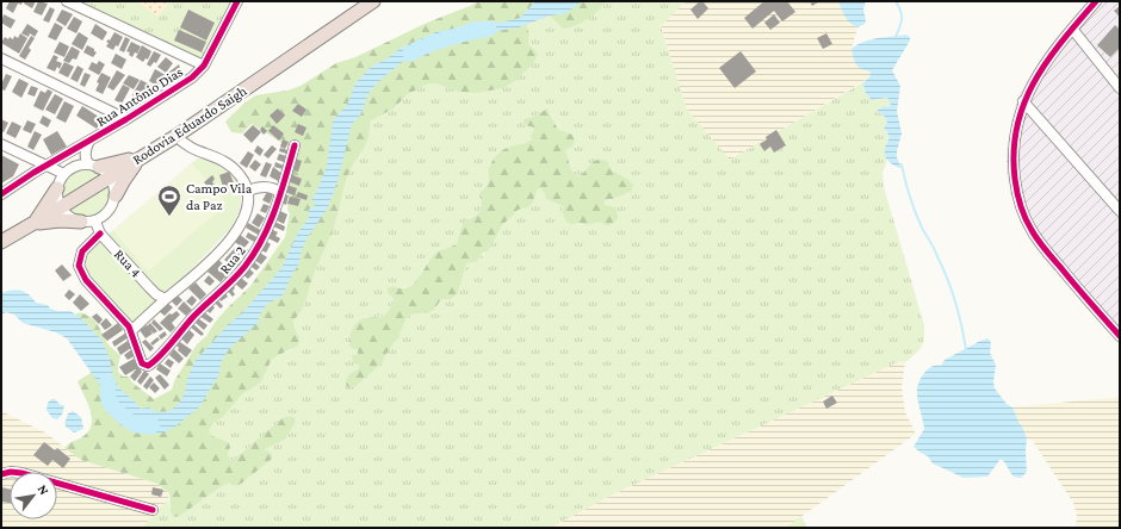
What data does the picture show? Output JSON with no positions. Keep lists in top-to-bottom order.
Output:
{
  "streets": {
    "highway": ["Rodovia Eduardo Saigh"],
    "street": ["Rua Antônio Dias", "Rua 2", "Rua 4"]
  },
  "crossings": [
    ["Rodovia Eduardo Saigh", "Rua 4"]
  ],
  "places": {
    "sports": ["Campo Vila da Paz"]
  },
  "north": "top right"
}
